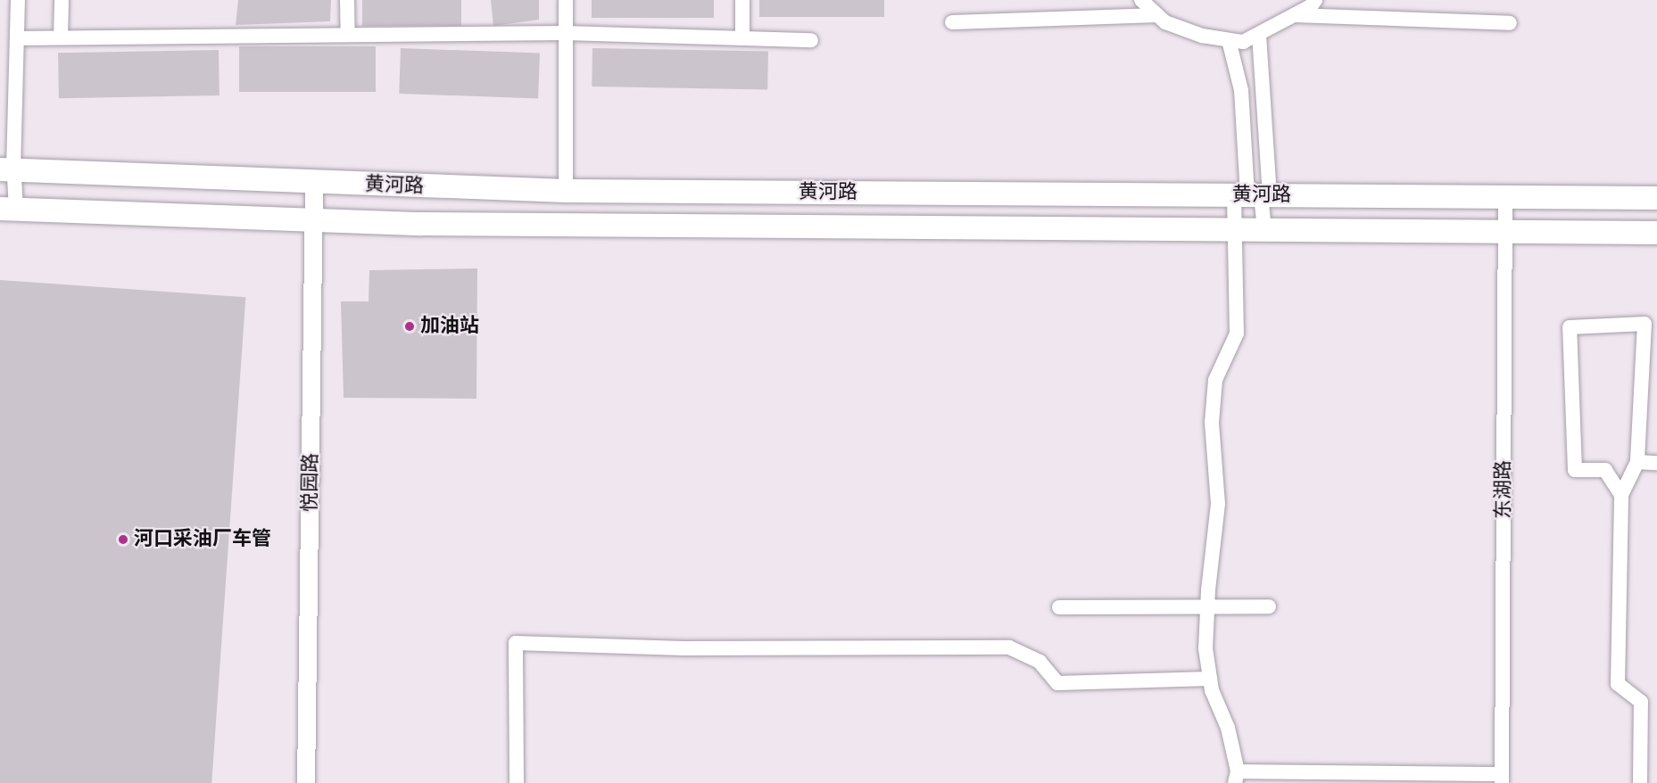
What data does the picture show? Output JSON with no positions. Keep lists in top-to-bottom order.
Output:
{
  "streets": {
    "main road": ["黄河路"],
    "street": ["悦园路", "东湖路"]
  },
  "crossings": [
    ["黄河路", "悦园路"],
    ["黄河路", "东湖路"]
  ],
  "places": ["加油站", "河口采油厂车管"]
}
